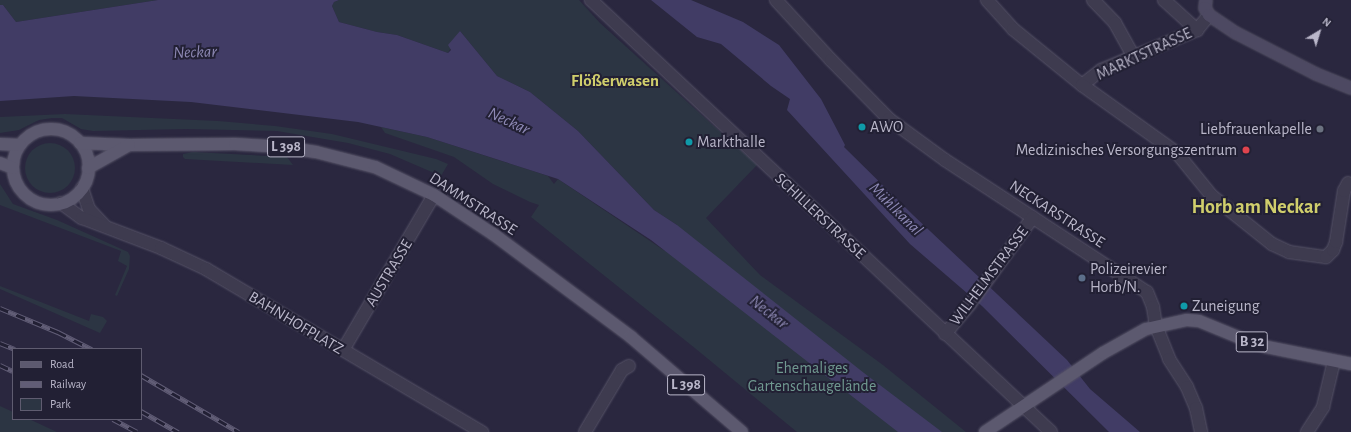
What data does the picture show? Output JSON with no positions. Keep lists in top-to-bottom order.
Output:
{
  "streets": {
    "main road": ["L 398", "DAMMSTRASSE", "B 32"],
    "street": [
      "MARKTSTRASSE",
      "NECKARSTRASSE",
      "SCHILLERSTRASSE",
      "AUSTRASSE",
      "WILHELMSTRASSE",
      "BAHNHOFPLATZ"
    ]
  },
  "crossings": [
    ["DAMMSTRASSE", "AUSTRASSE"],
    ["DAMMSTRASSE", "BAHNHOFPLATZ"],
    ["NECKARSTRASSE", "WILHELMSTRASSE"],
    ["NECKARSTRASSE", "B 32"],
    ["SCHILLERSTRASSE", "WILHELMSTRASSE"],
    ["SCHILLERSTRASSE", "B 32"],
    ["AUSTRASSE", "BAHNHOFPLATZ"]
  ],
  "districts": ["Flößerwasen", "Horb am Neckar"],
  "water": ["Neckar", "Mühlkanal"],
  "parks": ["Ehemaliges Gartenschaugelände"],
  "places": [
    "AWO",
    "Liebfrauenkapelle",
    "Markthalle",
    "Medizinisches Versorgungszentrum",
    "Polizeirevier Horb/N.",
    "Zuneigung"
  ],
  "legend": ["Road", "Railway", "Park"],
  "north": "top right"
}
